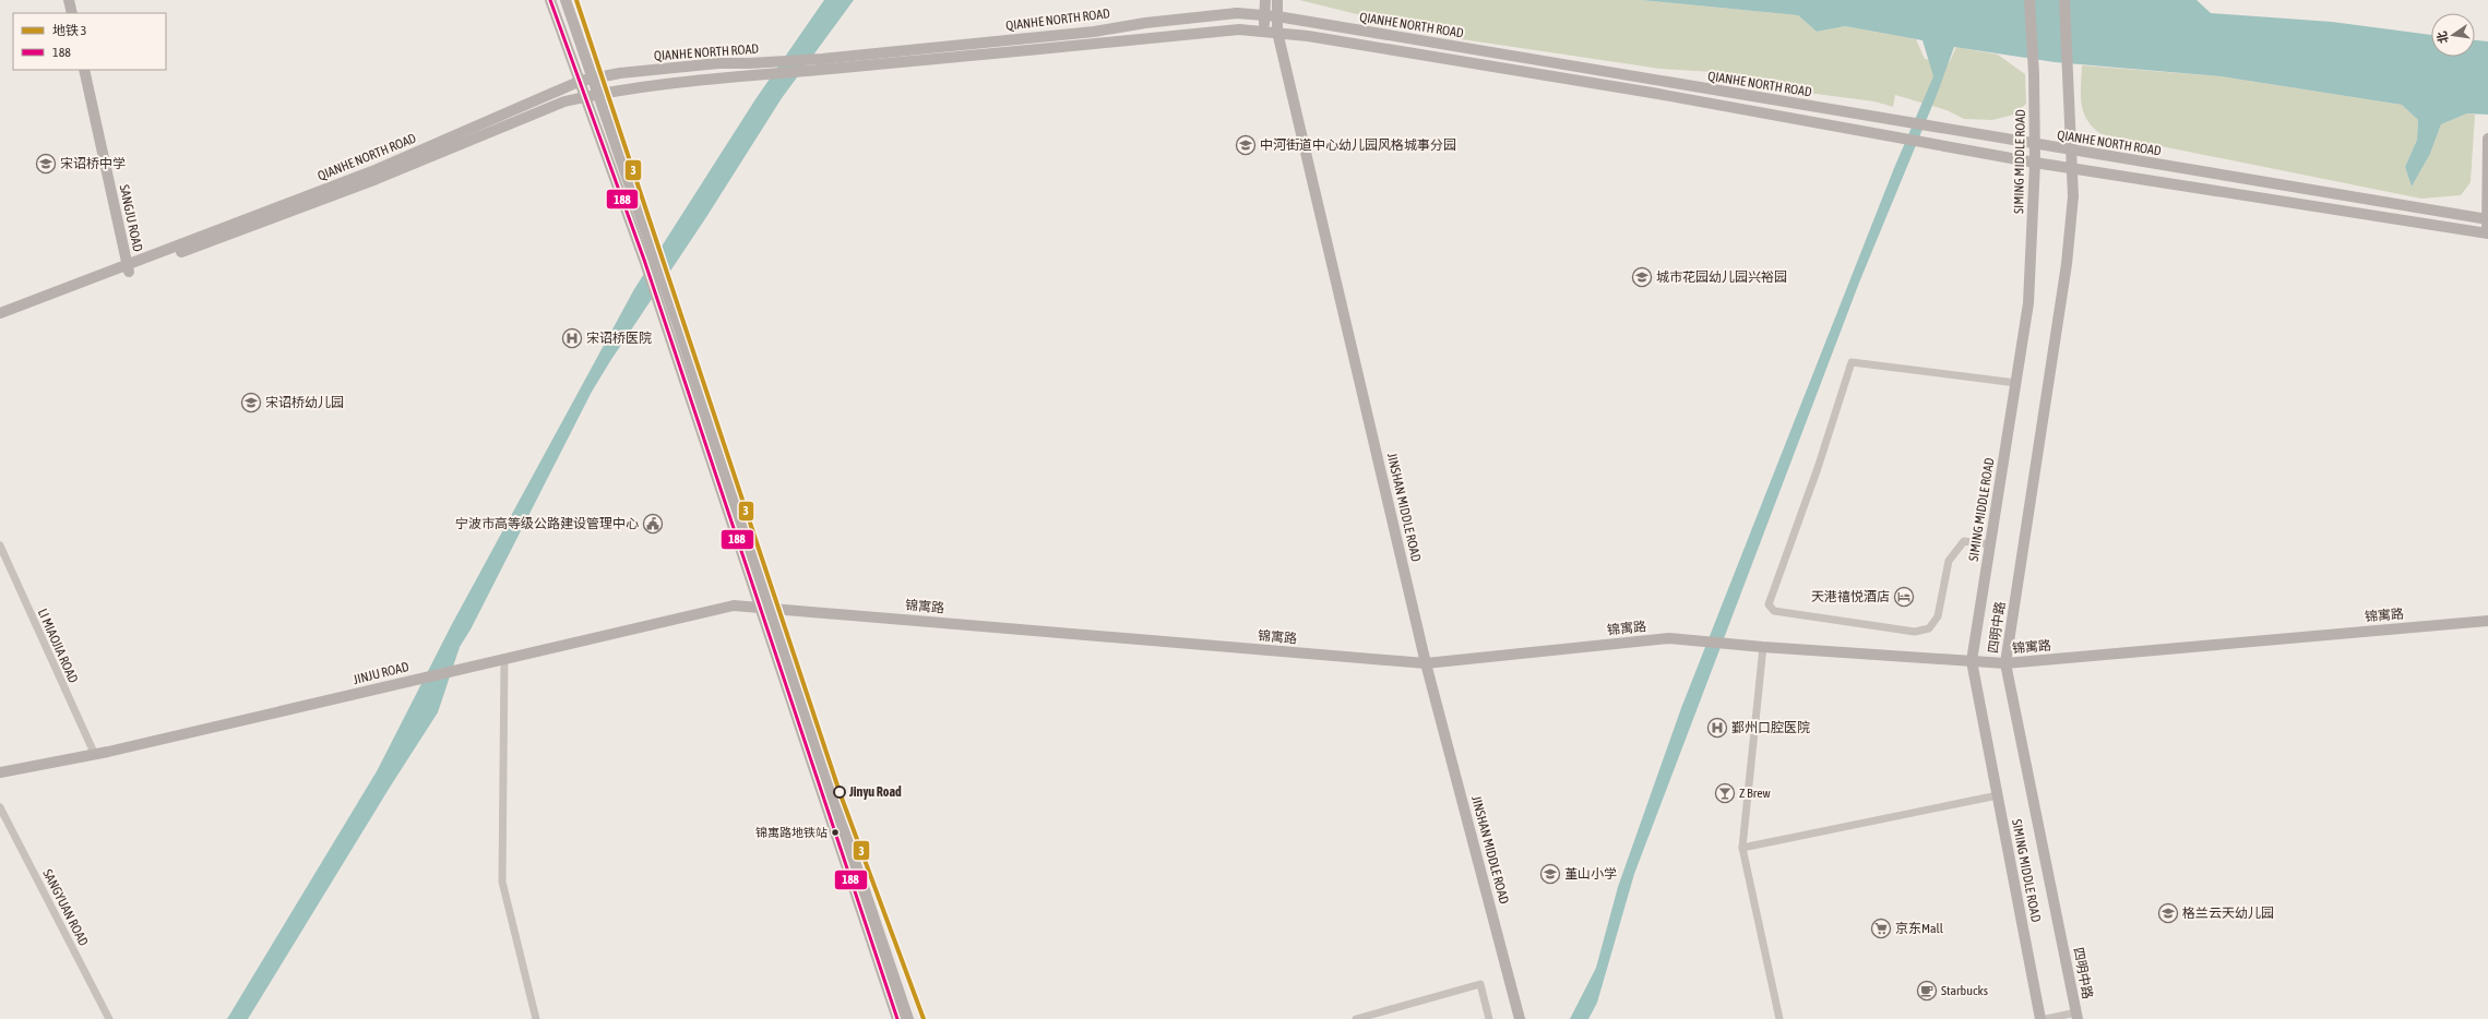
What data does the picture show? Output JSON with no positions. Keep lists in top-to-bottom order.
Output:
{
  "streets": {
    "main road": [
      "QIANHE NORTH ROAD",
      "SIMING MIDDLE ROAD",
      "SANGJU ROAD",
      "JINSHAN MIDDLE ROAD",
      "锦寓路",
      "四明中路",
      "JINJU ROAD"
    ],
    "street": ["LI MIAOJIA ROAD", "SANGYUAN ROAD"]
  },
  "crossings": [
    ["QIANHE NORTH ROAD", "SIMING MIDDLE ROAD"],
    ["QIANHE NORTH ROAD", "SANGJU ROAD"],
    ["QIANHE NORTH ROAD", "JINSHAN MIDDLE ROAD"],
    ["QIANHE NORTH ROAD", "四明中路"],
    ["SIMING MIDDLE ROAD", "锦寓路"],
    ["JINSHAN MIDDLE ROAD", "锦寓路"],
    ["锦寓路", "四明中路"],
    ["锦寓路", "JINJU ROAD"],
    ["LI MIAOJIA ROAD", "JINJU ROAD"]
  ],
  "places": {
    "school or university": [
      "中河街道中心幼儿园风格城事分园",
      "宋诏桥中学",
      "城市花园幼儿园兴裕园",
      "宋诏桥幼儿园",
      "堇山小学",
      "格兰云天幼儿园"
    ],
    "hospital": ["宋诏桥医院", "鄞州口腔医院"],
    "public building": ["宁波市高等级公路建设管理中心"],
    "hotel": ["天港禧悦酒店"],
    "other": ["Jinyu Road", "锦寓路地铁站"],
    "bar": ["Z Brew"],
    "supermarket": ["京东Mall"],
    "cafe": ["Starbucks"]
  },
  "lines": ["metro line 3", "transit line 188"],
  "legend": ["地铁 3", "188"],
  "north": "left"
}
